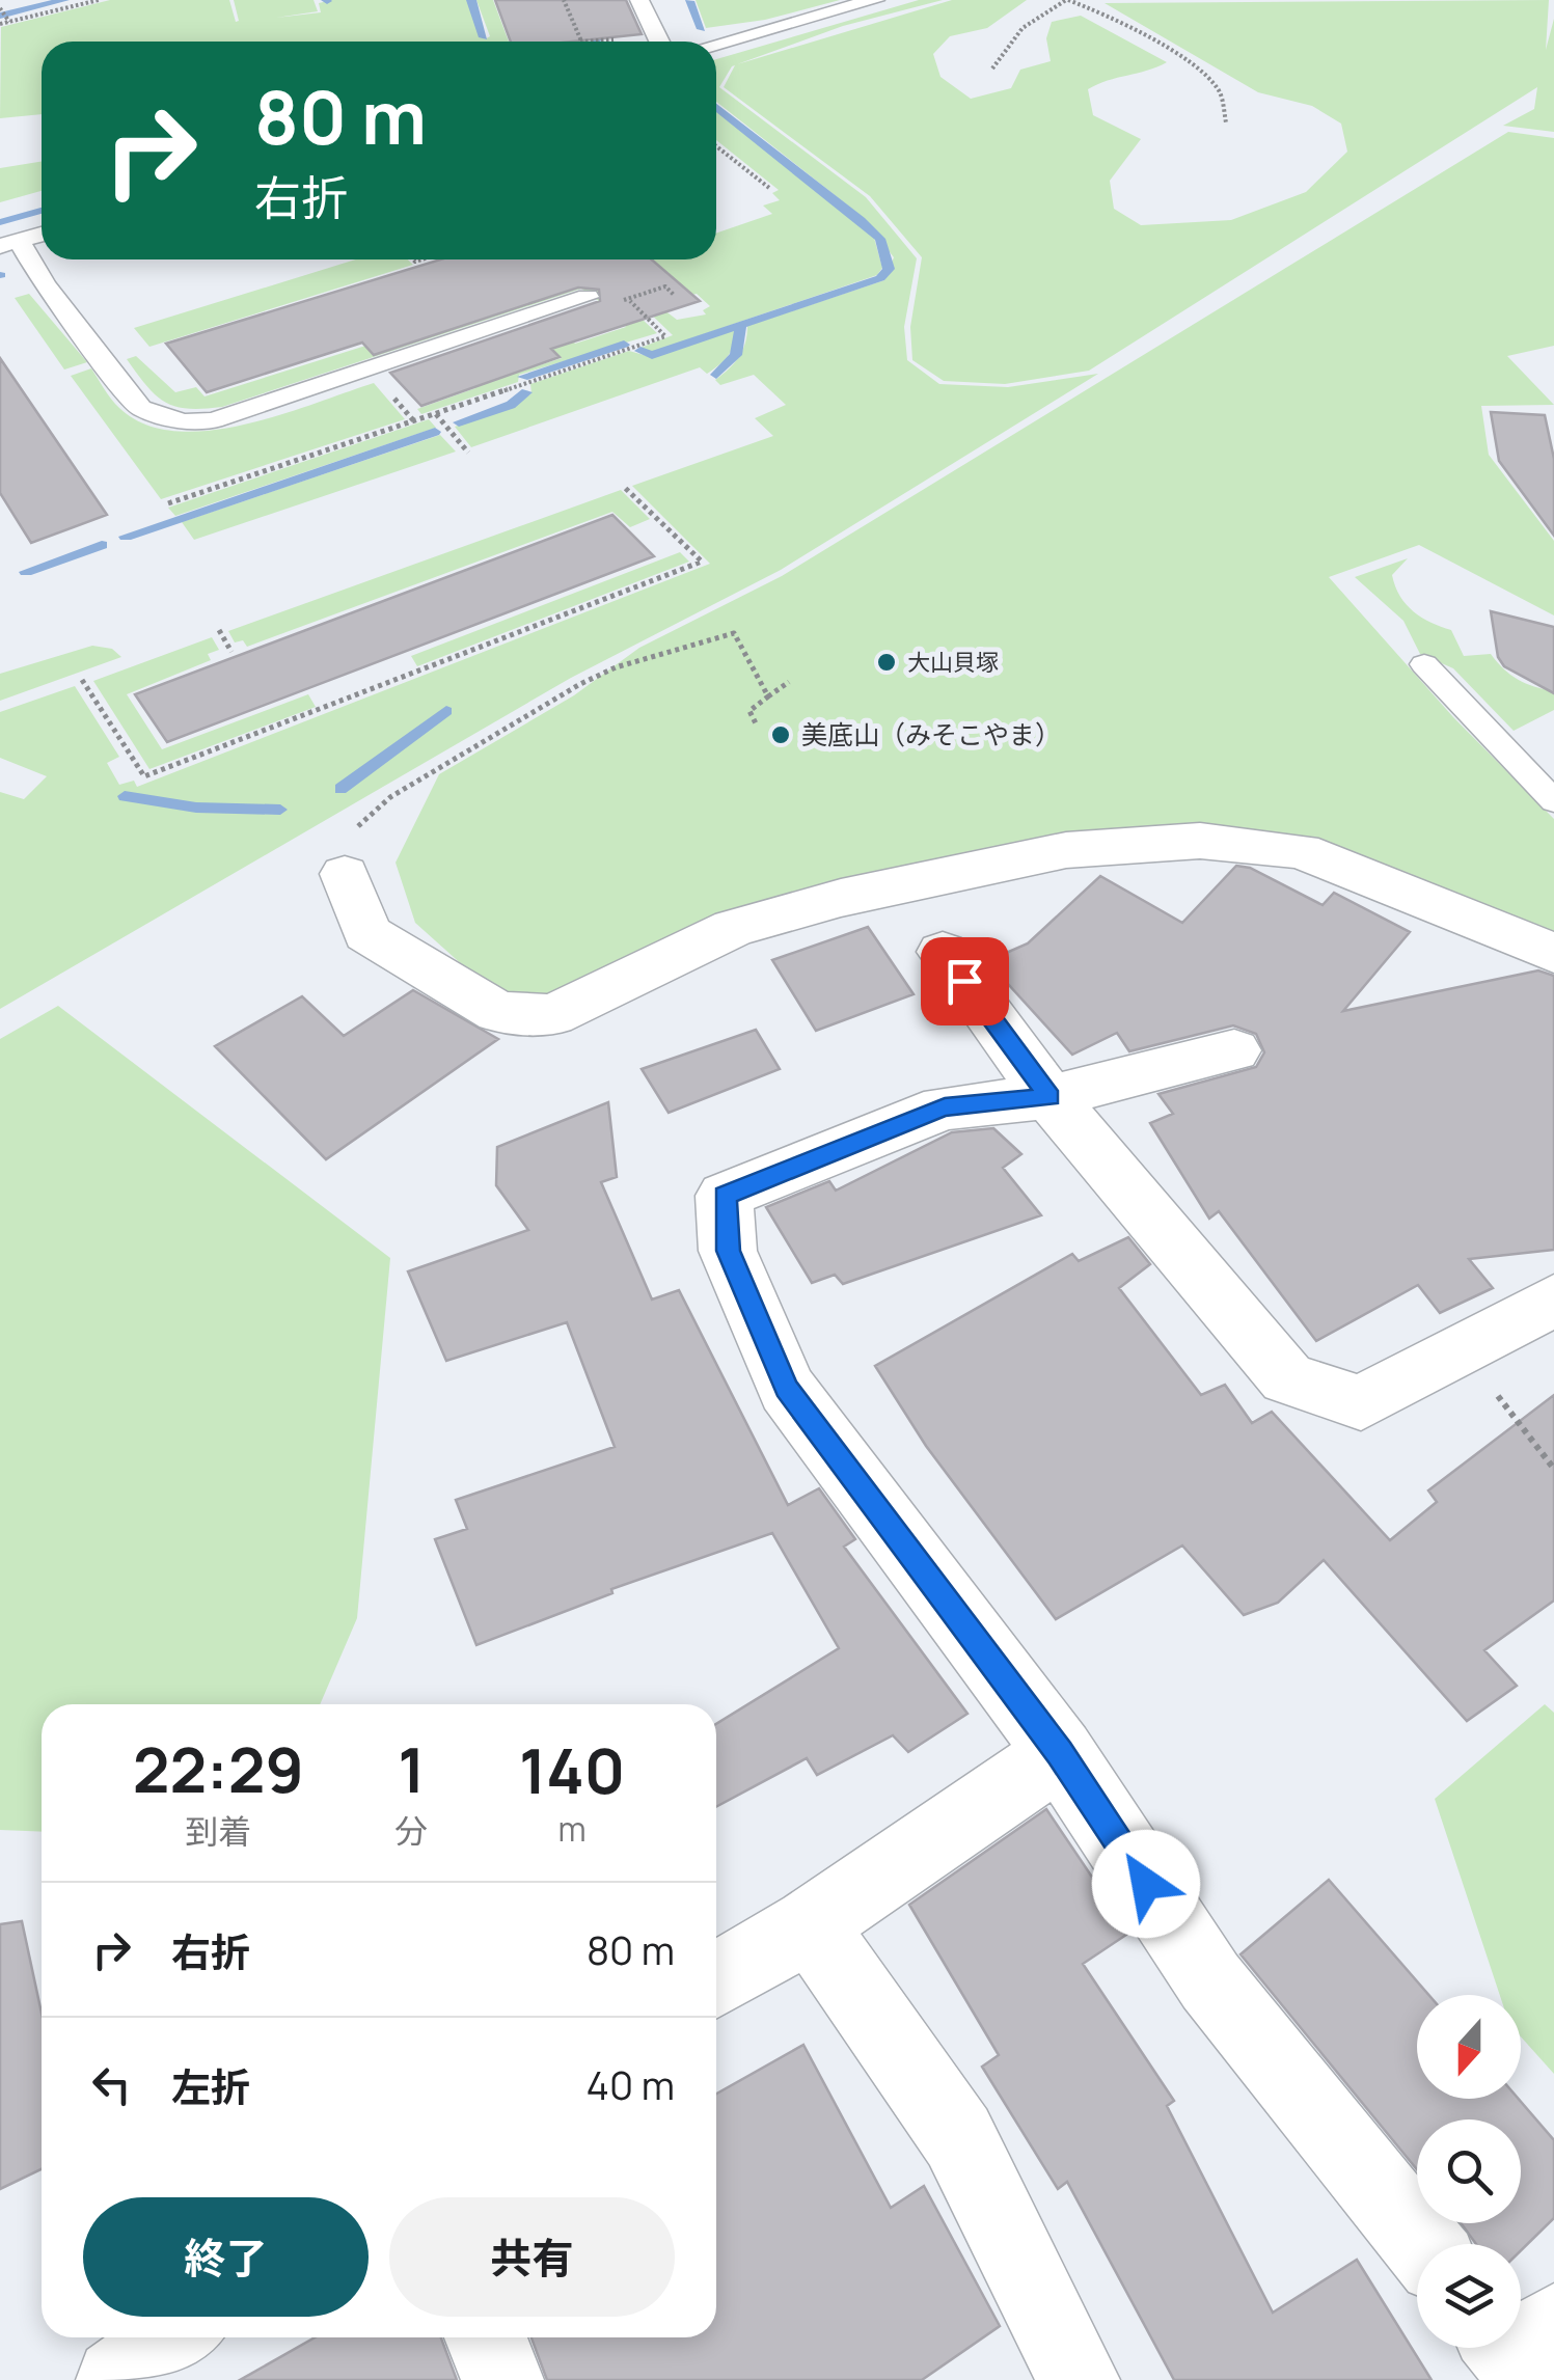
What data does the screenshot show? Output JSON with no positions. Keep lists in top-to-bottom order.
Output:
{
  "places": ["大山貝塚", "美底山（みそこやま）"],
  "north": "bottom",
  "page": {
    "turn": ["80 m", "右折"],
    "eta": [
      "22:29",
      "到着",
      "1",
      "分",
      "140",
      "m"
    ],
    "list": [
      {
        "name": "右折",
        "value": "80 m"
      },
      {
        "name": "左折",
        "value": "40 m"
      }
    ],
    "buttons": ["終了", "共有"]
  }
}
